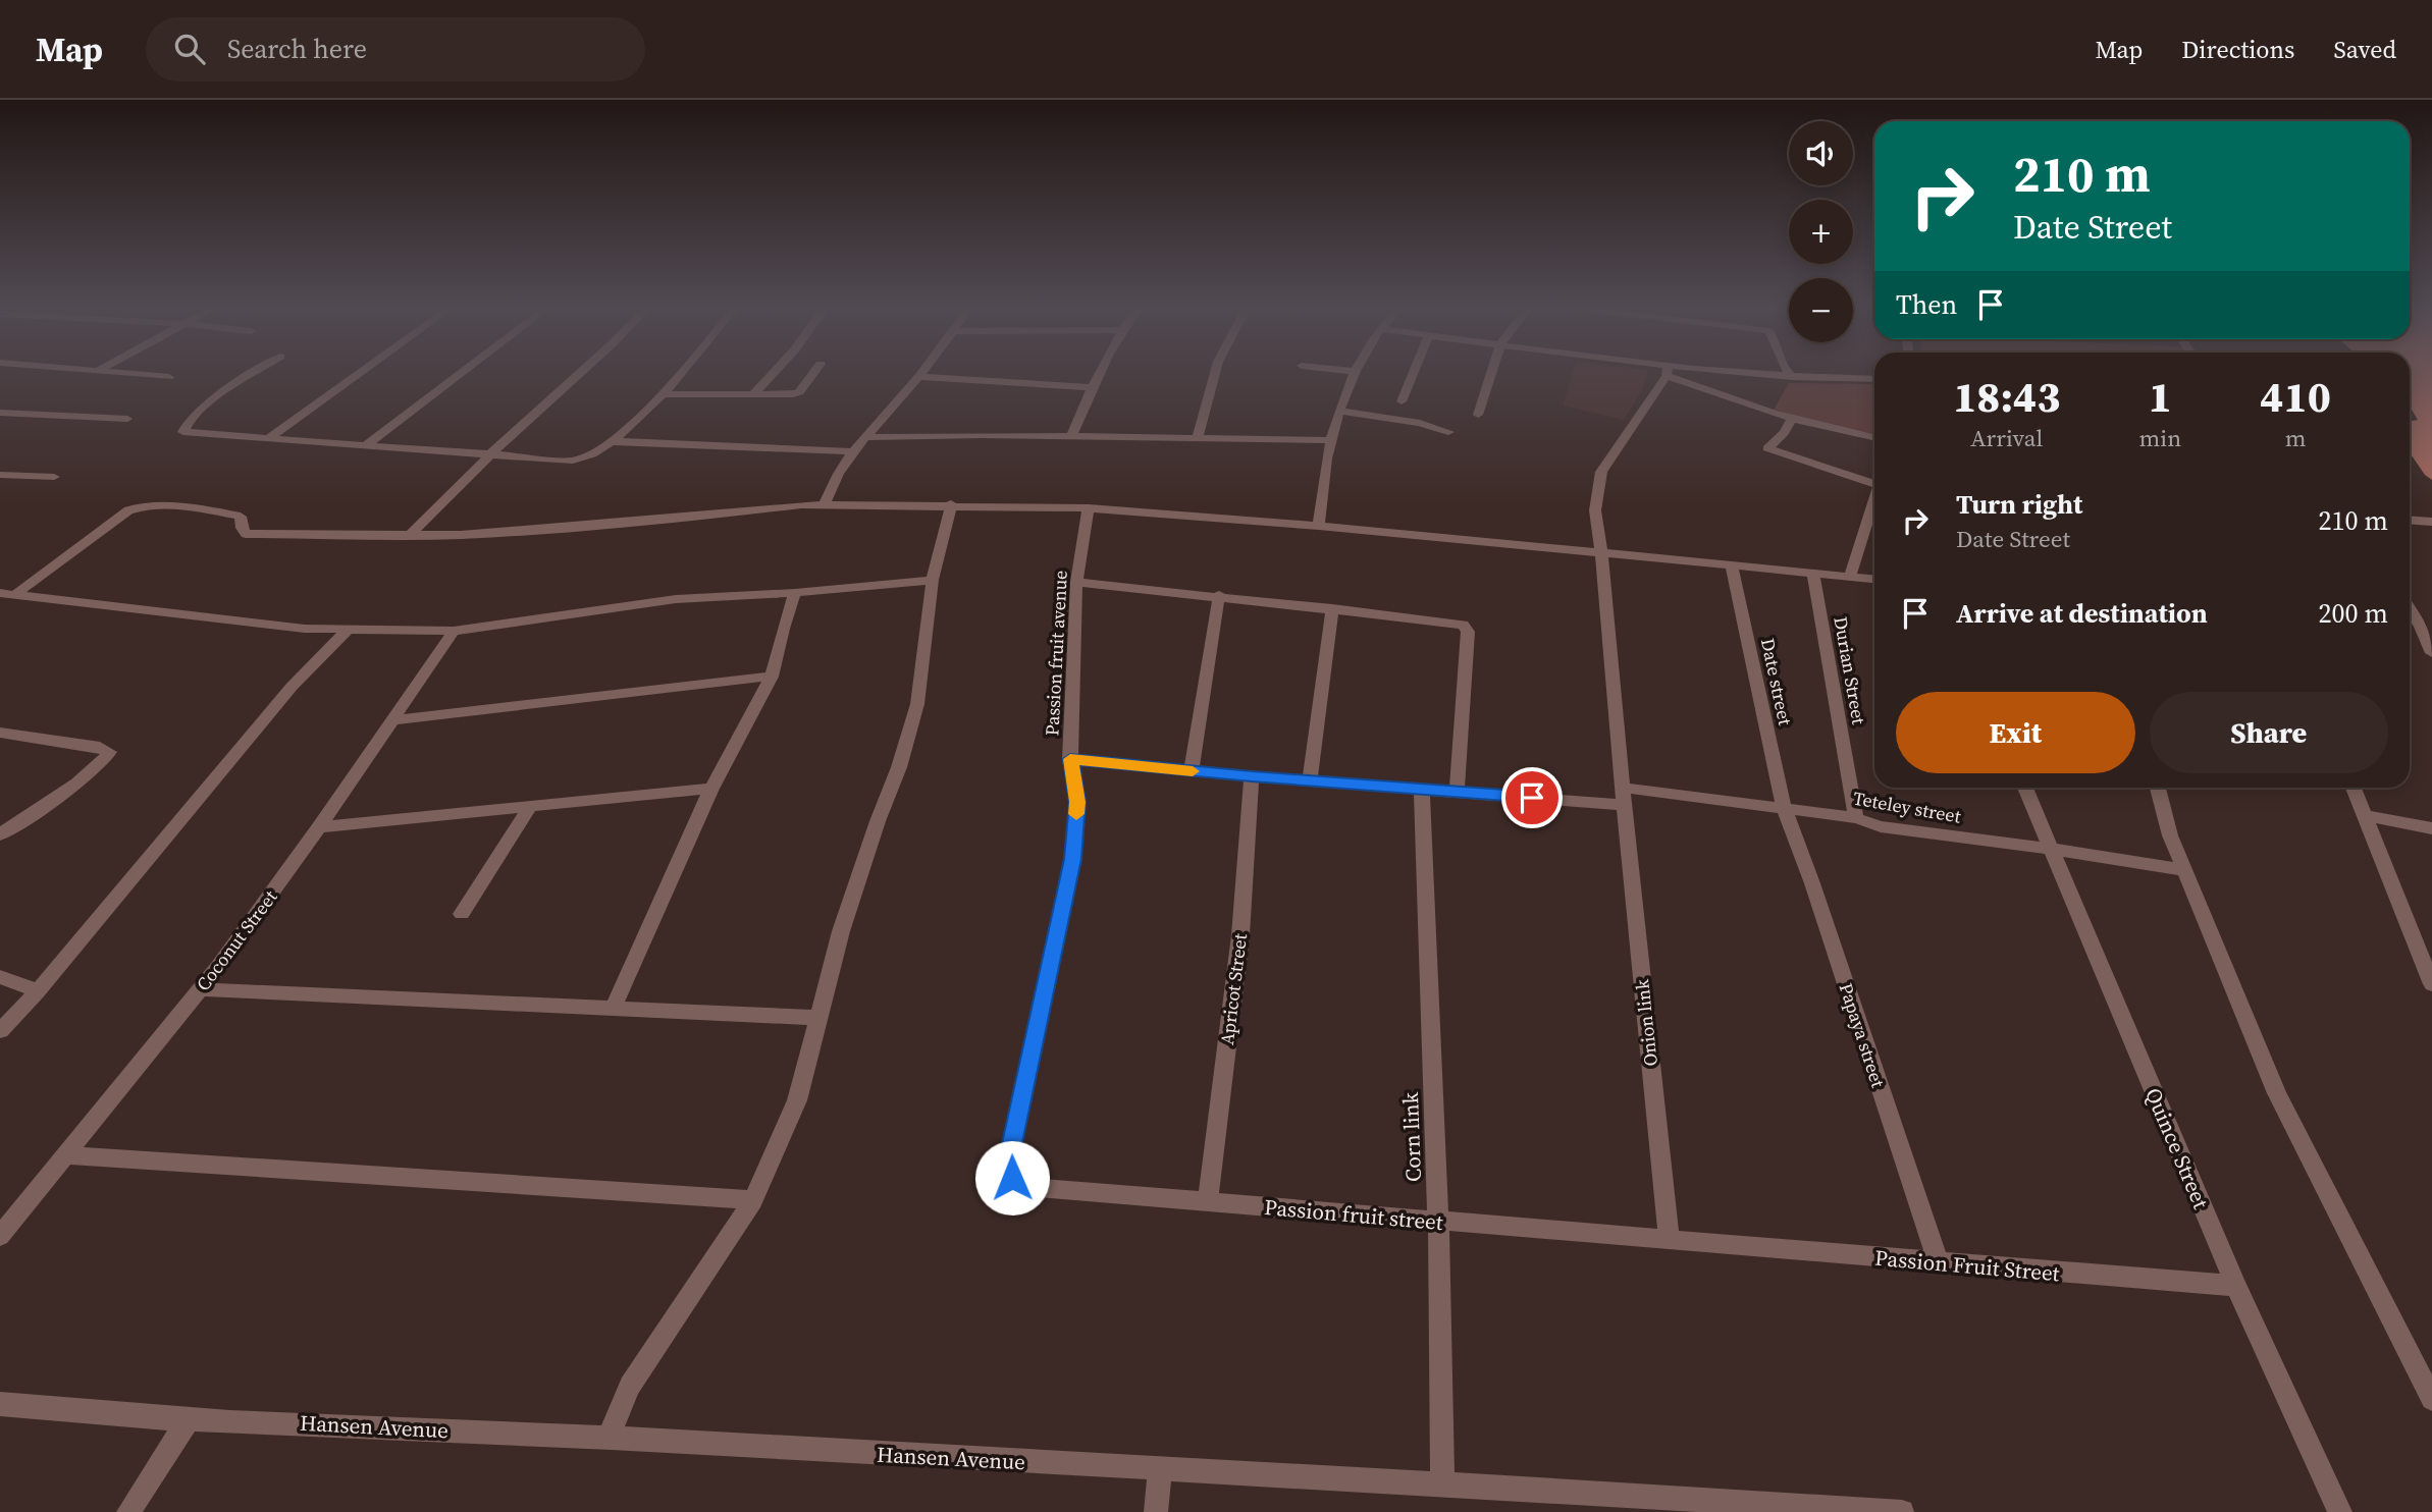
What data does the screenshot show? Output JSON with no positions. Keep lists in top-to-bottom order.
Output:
{
  "streets": {
    "street": [
      "Passion fruit avenue",
      "Durian Street",
      "Date street",
      "Teteley street",
      "Coconut Street",
      "Apricot Street",
      "Onion link",
      "Papaya street",
      "Corn link",
      "Quince Street",
      "Passion fruit street",
      "Passion Fruit Street",
      "Hansen Avenue"
    ]
  },
  "crossings": [
    ["Passion fruit avenue", "Passion fruit street"],
    ["Durian Street", "Teteley street"],
    ["Date street", "Teteley street"],
    ["Date street", "Papaya street"],
    ["Teteley street", "Onion link"],
    ["Teteley street", "Papaya street"],
    ["Teteley street", "Quince Street"],
    ["Apricot Street", "Passion fruit street"],
    ["Onion link", "Passion fruit street"],
    ["Papaya street", "Passion Fruit Street"],
    ["Corn link", "Passion fruit street"],
    ["Corn link", "Hansen Avenue"],
    ["Quince Street", "Passion Fruit Street"],
    ["Passion fruit street", "Passion Fruit Street"]
  ],
  "page": {
    "header": "Map",
    "search": "Search here",
    "nav": ["Map", "Directions", "Saved"],
    "map_buttons": ["+", "−"],
    "turn": ["210 m", "Date Street"],
    "then": "Then",
    "eta": [
      "18:43",
      "Arrival",
      "1",
      "min",
      "410",
      "m"
    ],
    "list": [
      {
        "name": "Turn right",
        "note": "Date Street",
        "value": "210 m"
      },
      {
        "name": "Arrive at destination",
        "value": "200 m"
      }
    ],
    "buttons": ["Exit", "Share"]
  }
}
